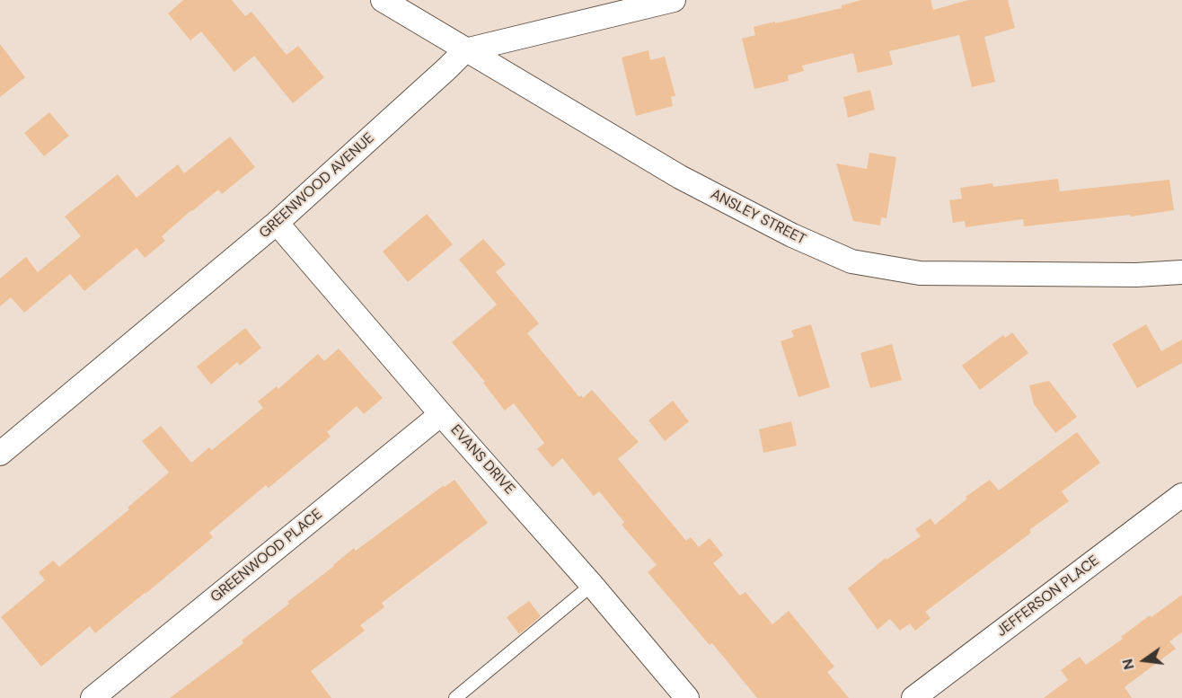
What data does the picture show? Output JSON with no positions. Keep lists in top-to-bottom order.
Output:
{
  "streets": {
    "street": [
      "GREENWOOD AVENUE",
      "ANSLEY STREET",
      "EVANS DRIVE",
      "GREENWOOD PLACE",
      "JEFFERSON PLACE"
    ]
  },
  "crossings": [
    ["GREENWOOD AVENUE", "ANSLEY STREET"],
    ["GREENWOOD AVENUE", "EVANS DRIVE"],
    ["EVANS DRIVE", "GREENWOOD PLACE"]
  ],
  "north": "left"
}
